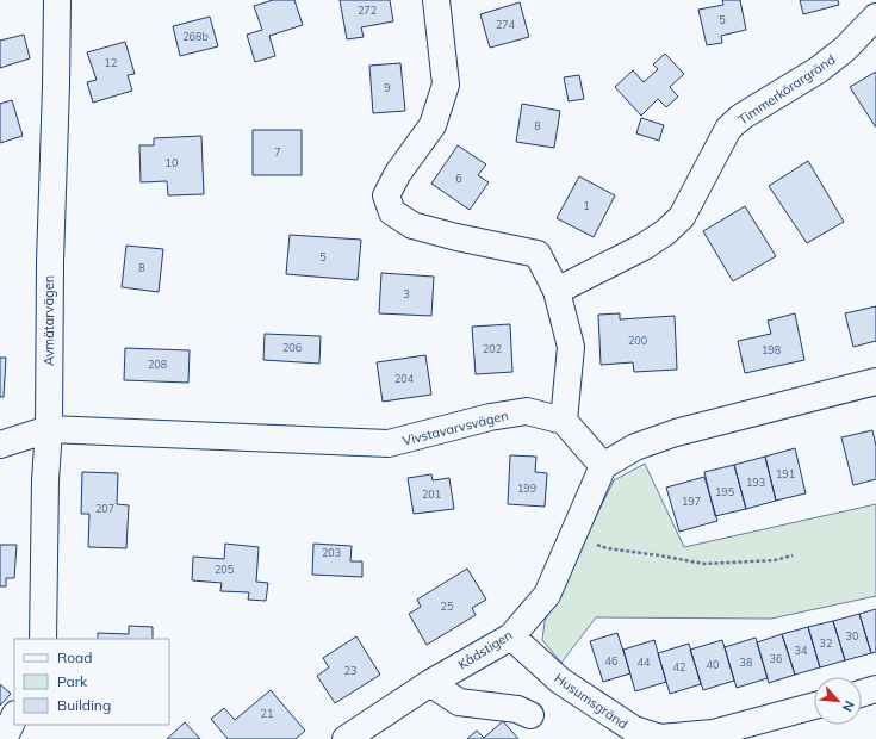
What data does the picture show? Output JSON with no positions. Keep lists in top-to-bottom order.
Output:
{
  "streets": {
    "street": [
      "Timmerkörargränd",
      "Avmätarvägen",
      "Vivstavarvsvägen",
      "Kådstigen",
      "Husumsgränd"
    ]
  },
  "crossings": [
    ["Avmätarvägen", "Vivstavarvsvägen"],
    ["Kådstigen", "Husumsgränd"]
  ],
  "house_numbers": [
    "272",
    "5",
    "274",
    "268b",
    "12",
    "9",
    "8",
    "7",
    "10",
    "6",
    "1",
    "5",
    "8",
    "3",
    "200",
    "206",
    "202",
    "198",
    "208",
    "204",
    "191",
    "193",
    "199",
    "195",
    "201",
    "197",
    "207",
    "203",
    "205",
    "25",
    "30",
    "32",
    "34",
    "36",
    "46",
    "44",
    "38",
    "40",
    "42",
    "23",
    "21"
  ],
  "legend": ["Road", "Park", "Building"],
  "north": "bottom right"
}
